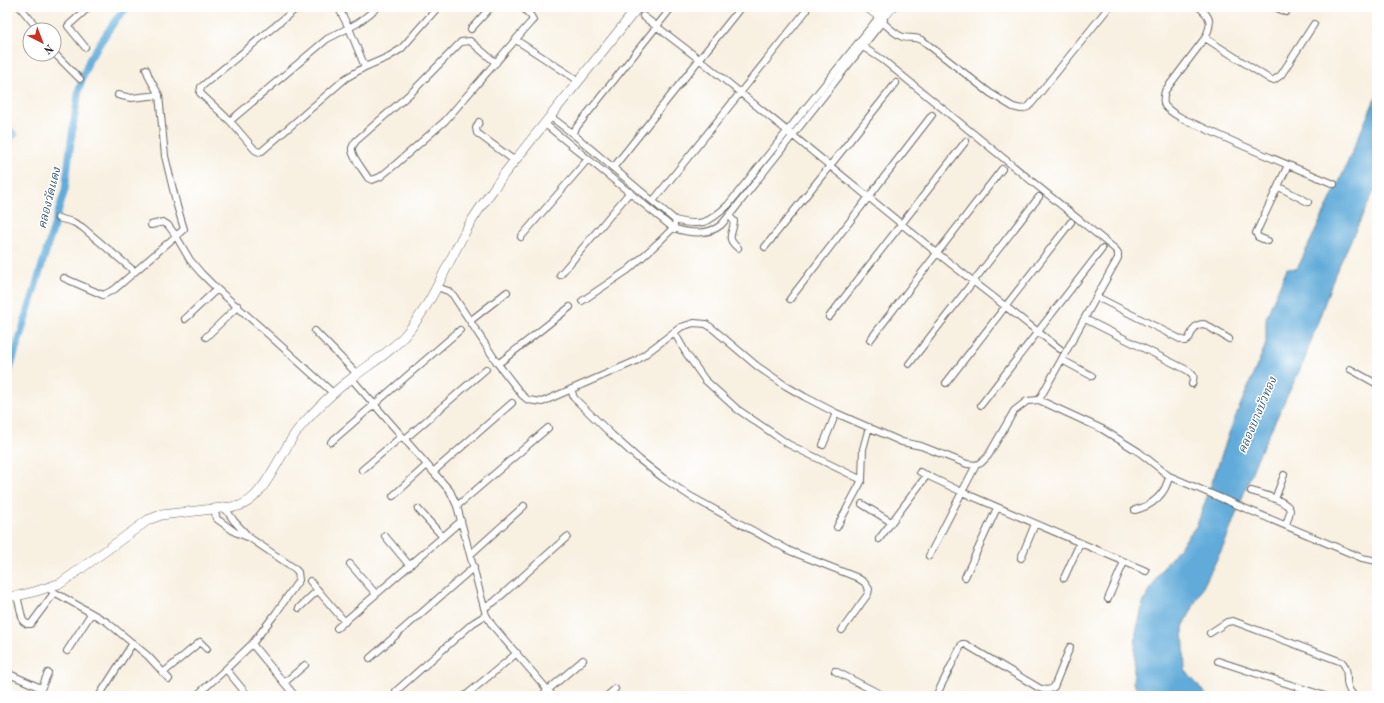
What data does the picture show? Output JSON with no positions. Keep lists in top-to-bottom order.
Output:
{
  "water": ["คลองวัดแดง", "คลองบางบัวทอง"],
  "north": "bottom right"
}
